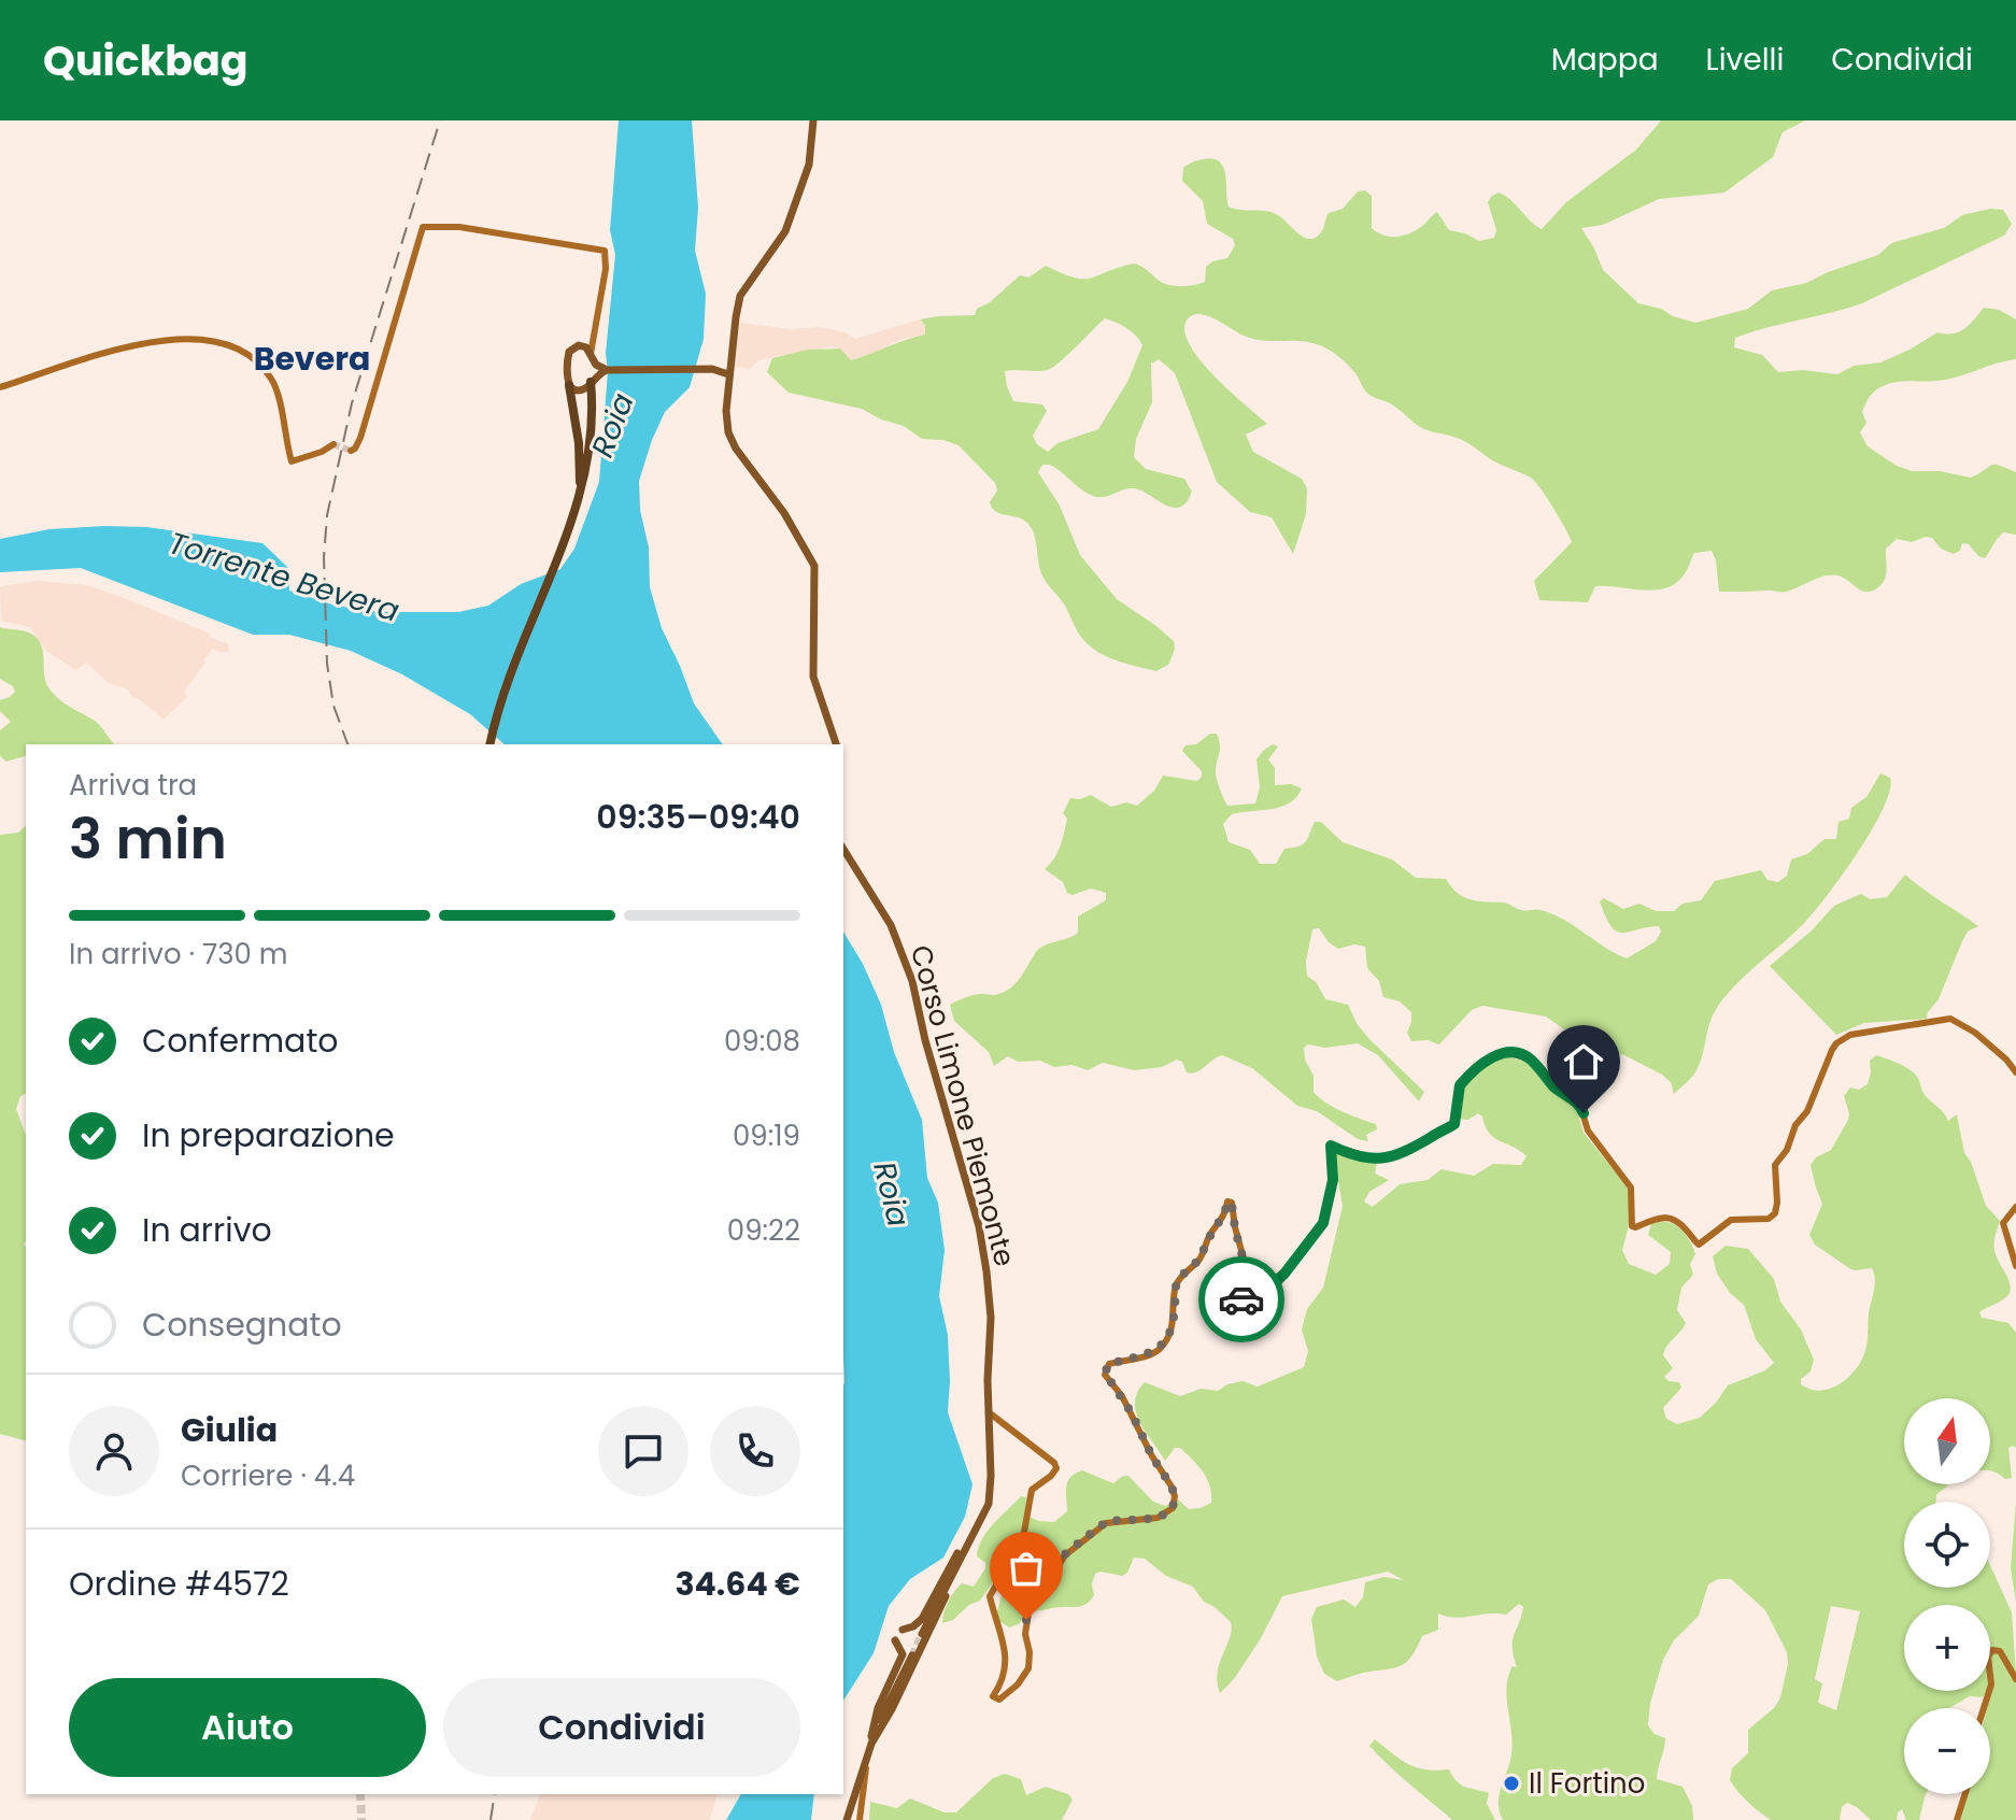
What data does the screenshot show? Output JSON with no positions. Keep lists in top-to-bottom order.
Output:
{
  "streets": {
    "main road": ["Corso Limone Piemonte"]
  },
  "districts": ["Bevera"],
  "water": ["Roia", "Torrente Bevera"],
  "places": ["Il Fortino"],
  "north": "top",
  "page": {
    "header": "Quickbag",
    "nav": ["Mappa", "Livelli", "Condividi"],
    "heading": ["3 min", "Arriva tra", "09:35–09:40"],
    "panel": [
      "Giulia",
      "Corriere · 4.4",
      "Ordine #4572",
      "34.64 €"
    ],
    "bar": "In arrivo · 730 m",
    "list": [
      ["Confermato", "09:08"],
      ["In preparazione", "09:19"],
      ["In arrivo", "09:22"],
      "Consegnato"
    ],
    "map_buttons": ["+", "−"],
    "buttons": ["Aiuto", "Condividi"]
  }
}
